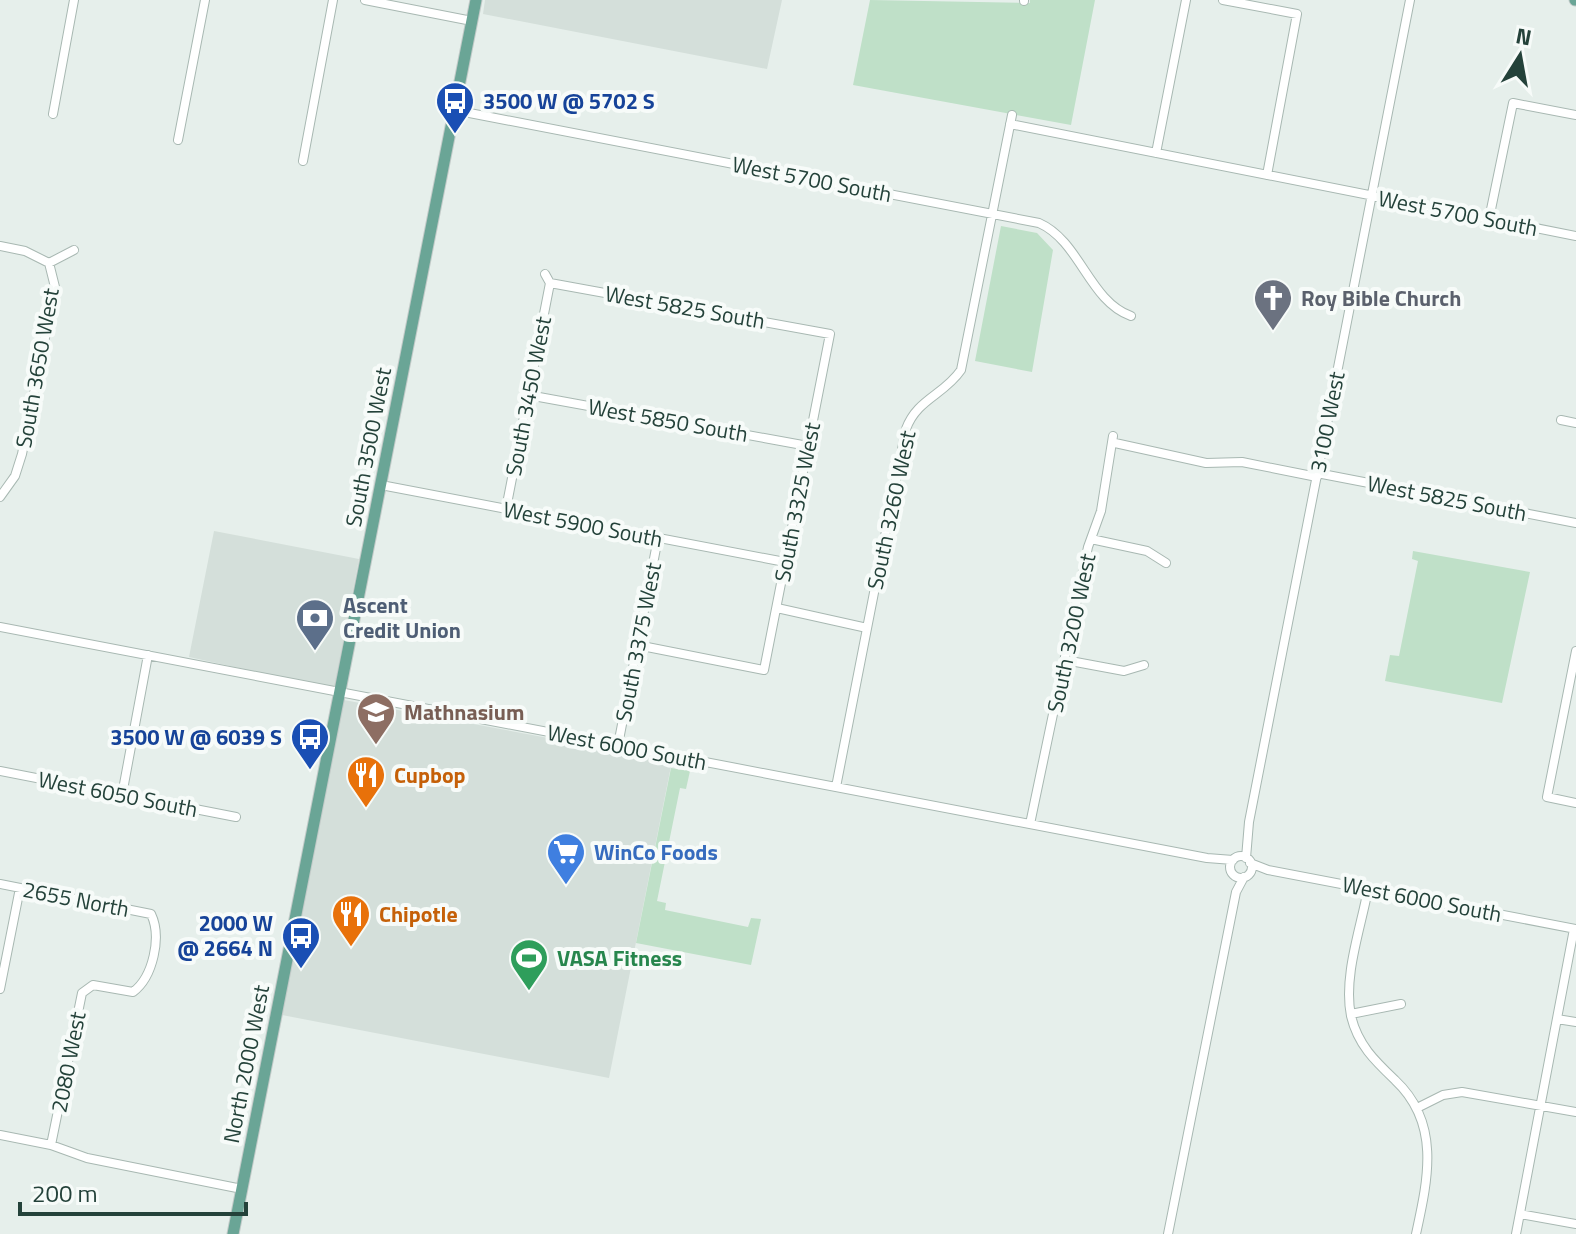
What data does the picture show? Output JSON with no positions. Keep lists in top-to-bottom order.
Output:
{
  "streets": {
    "main road": ["South 3500 West", "North 2000 West"],
    "street": [
      "West 5700 South",
      "West 5825 South",
      "South 3650 West",
      "South 3450 West",
      "West 5850 South",
      "3100 West",
      "South 3325 West",
      "South 3260 West",
      "West 5900 South",
      "South 3200 West",
      "South 3375 West",
      "West 6000 South",
      "West 6050 South",
      "2655 North",
      "2080 West"
    ]
  },
  "crossings": [
    ["West 5700 South", "3100 West"],
    ["West 5700 South", "South 3500 West"],
    ["West 5700 South", "South 3260 West"],
    ["West 5825 South", "South 3450 West"],
    ["West 5825 South", "3100 West"],
    ["West 5825 South", "South 3325 West"],
    ["West 5825 South", "South 3200 West"],
    ["South 3450 West", "West 5850 South"],
    ["South 3450 West", "West 5900 South"],
    ["West 5850 South", "South 3325 West"],
    ["3100 West", "West 6000 South"],
    ["South 3500 West", "West 5900 South"],
    ["South 3500 West", "West 6000 South"],
    ["South 3500 West", "North 2000 West"],
    ["South 3325 West", "West 5900 South"],
    ["South 3325 West", "South 3375 West"],
    ["South 3260 West", "West 6000 South"],
    ["West 5900 South", "South 3375 West"],
    ["South 3200 West", "West 6000 South"],
    ["South 3375 West", "West 6000 South"],
    ["2655 North", "2080 West"]
  ],
  "places": {
    "bus stop": ["3500 W @ 5702 S", "3500 W @ 6039 S", "2000 W @ 2664 N"],
    "church": ["Roy Bible Church"],
    "bank": ["Ascent Credit Union"],
    "school or university": ["Mathnasium"],
    "restaurant": ["Cupbop", "Chipotle"],
    "supermarket": ["WinCo Foods"],
    "sports": ["VASA Fitness"]
  },
  "scale_bar": "200 m",
  "north": "top"
}
